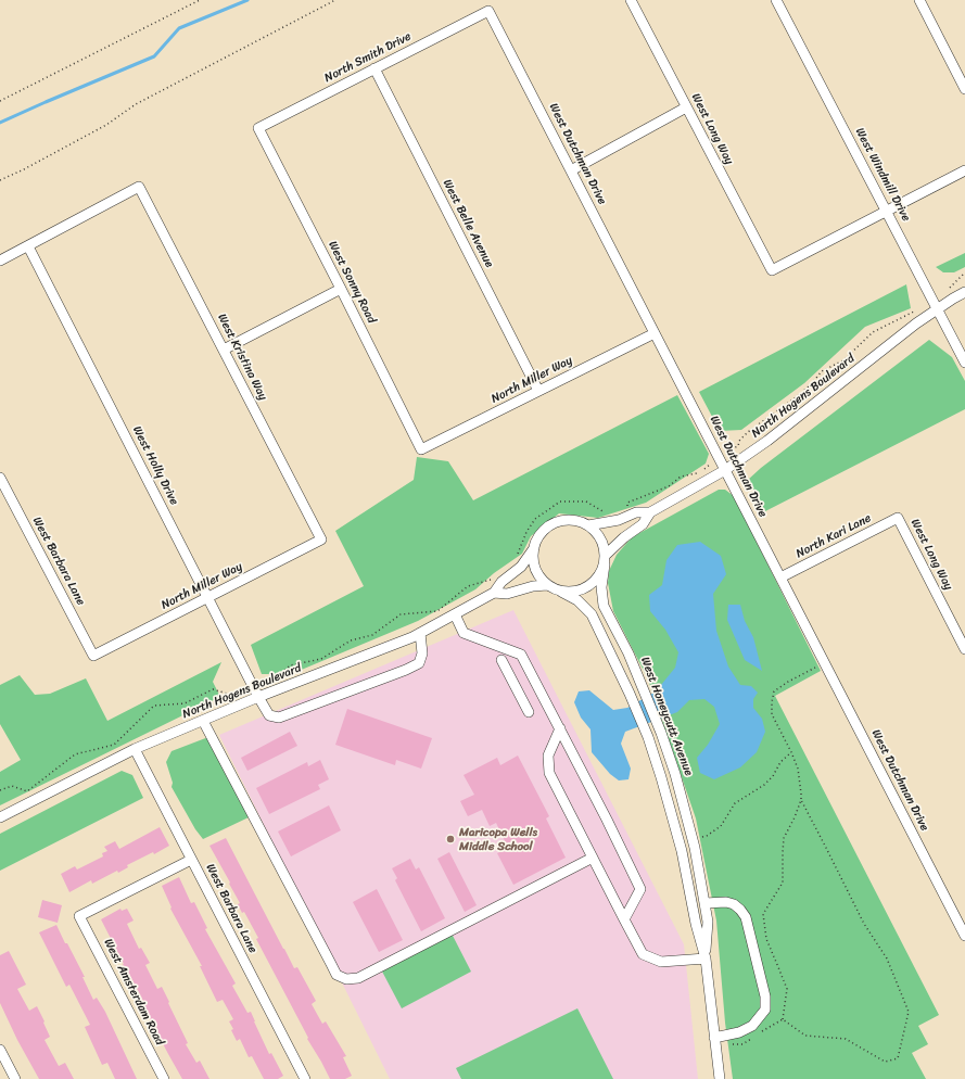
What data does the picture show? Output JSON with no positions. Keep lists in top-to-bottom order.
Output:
{
  "streets": {
    "street": [
      "North Smith Drive",
      "West Long Way",
      "West Dutchman Drive",
      "West Windmill Drive",
      "West Belle Avenue",
      "West Sonny Road",
      "West Kristina Way",
      "North Miller Way",
      "North Hogens Boulevard",
      "West Holly Drive",
      "North Kari Lane",
      "West Barbara Lane",
      "West Honeycutt Avenue",
      "West Amsterdam Road"
    ]
  },
  "crossings": [
    ["North Smith Drive", "West Dutchman Drive"],
    ["North Smith Drive", "West Belle Avenue"],
    ["North Smith Drive", "West Sonny Road"],
    ["West Long Way", "West Windmill Drive"],
    ["West Long Way", "North Kari Lane"],
    ["West Dutchman Drive", "North Miller Way"],
    ["West Dutchman Drive", "North Hogens Boulevard"],
    ["West Dutchman Drive", "North Kari Lane"],
    ["West Windmill Drive", "North Hogens Boulevard"],
    ["West Belle Avenue", "North Miller Way"],
    ["West Sonny Road", "North Miller Way"],
    ["West Kristina Way", "North Miller Way"],
    ["West Kristina Way", "West Holly Drive"],
    ["North Miller Way", "West Holly Drive"],
    ["North Miller Way", "West Barbara Lane"],
    ["North Hogens Boulevard", "West Holly Drive"],
    ["North Hogens Boulevard", "West Barbara Lane"],
    ["North Hogens Boulevard", "West Honeycutt Avenue"],
    ["West Barbara Lane", "West Amsterdam Road"]
  ],
  "places": ["Maricopa Wells Middle School"]
}
